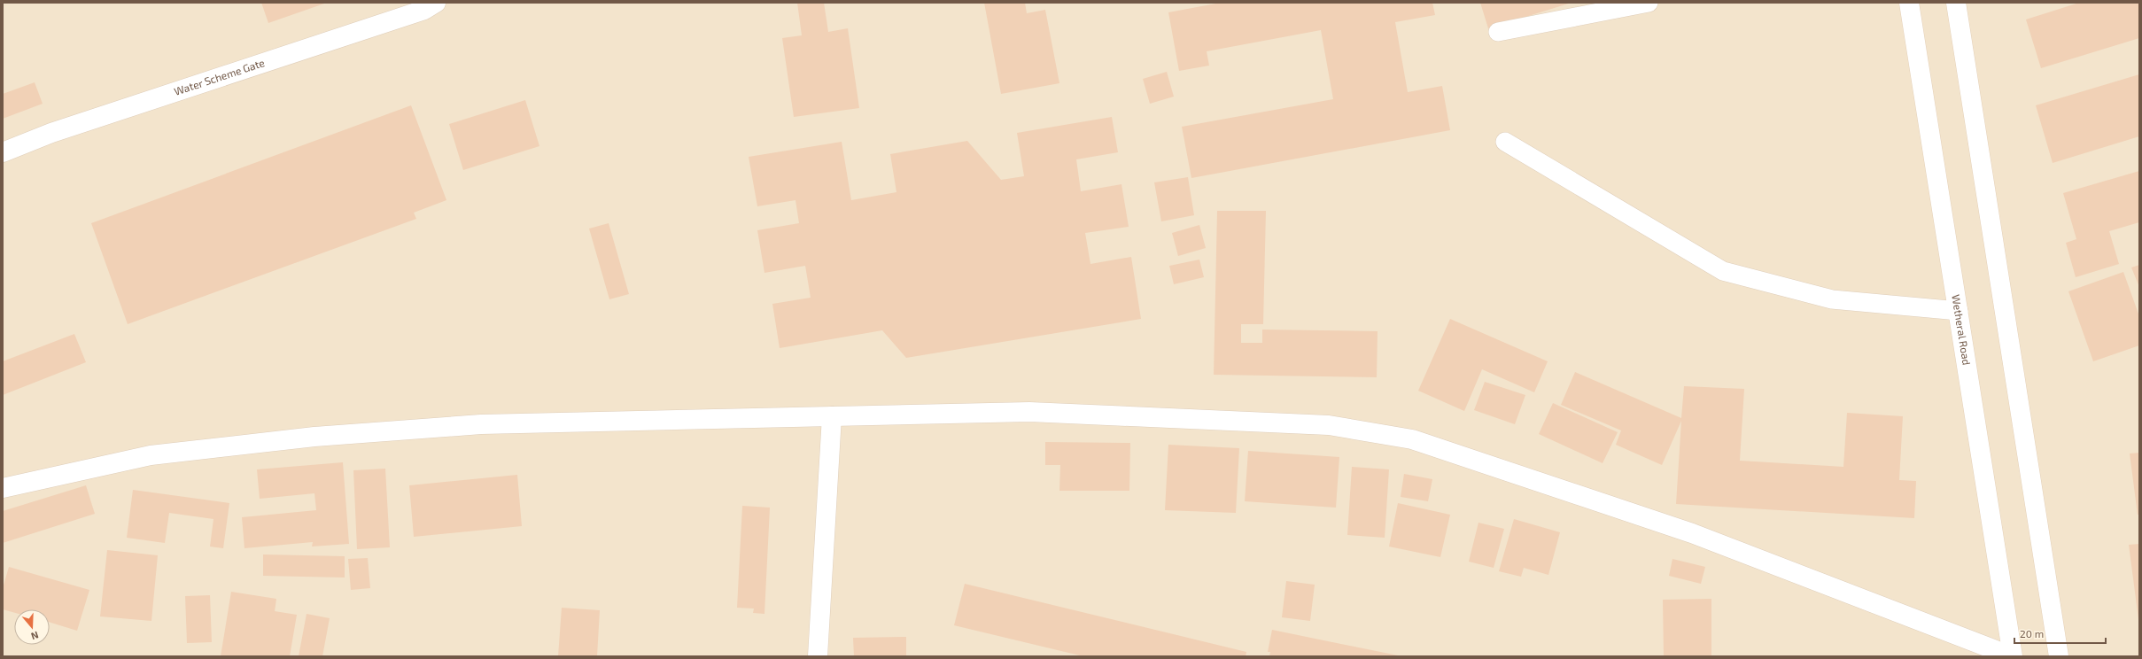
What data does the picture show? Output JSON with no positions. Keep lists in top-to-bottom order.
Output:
{
  "streets": {
    "street": ["Water Scheme Gate", "Wetheral Road"]
  },
  "scale_bar": "20 m",
  "north": "bottom"
}
